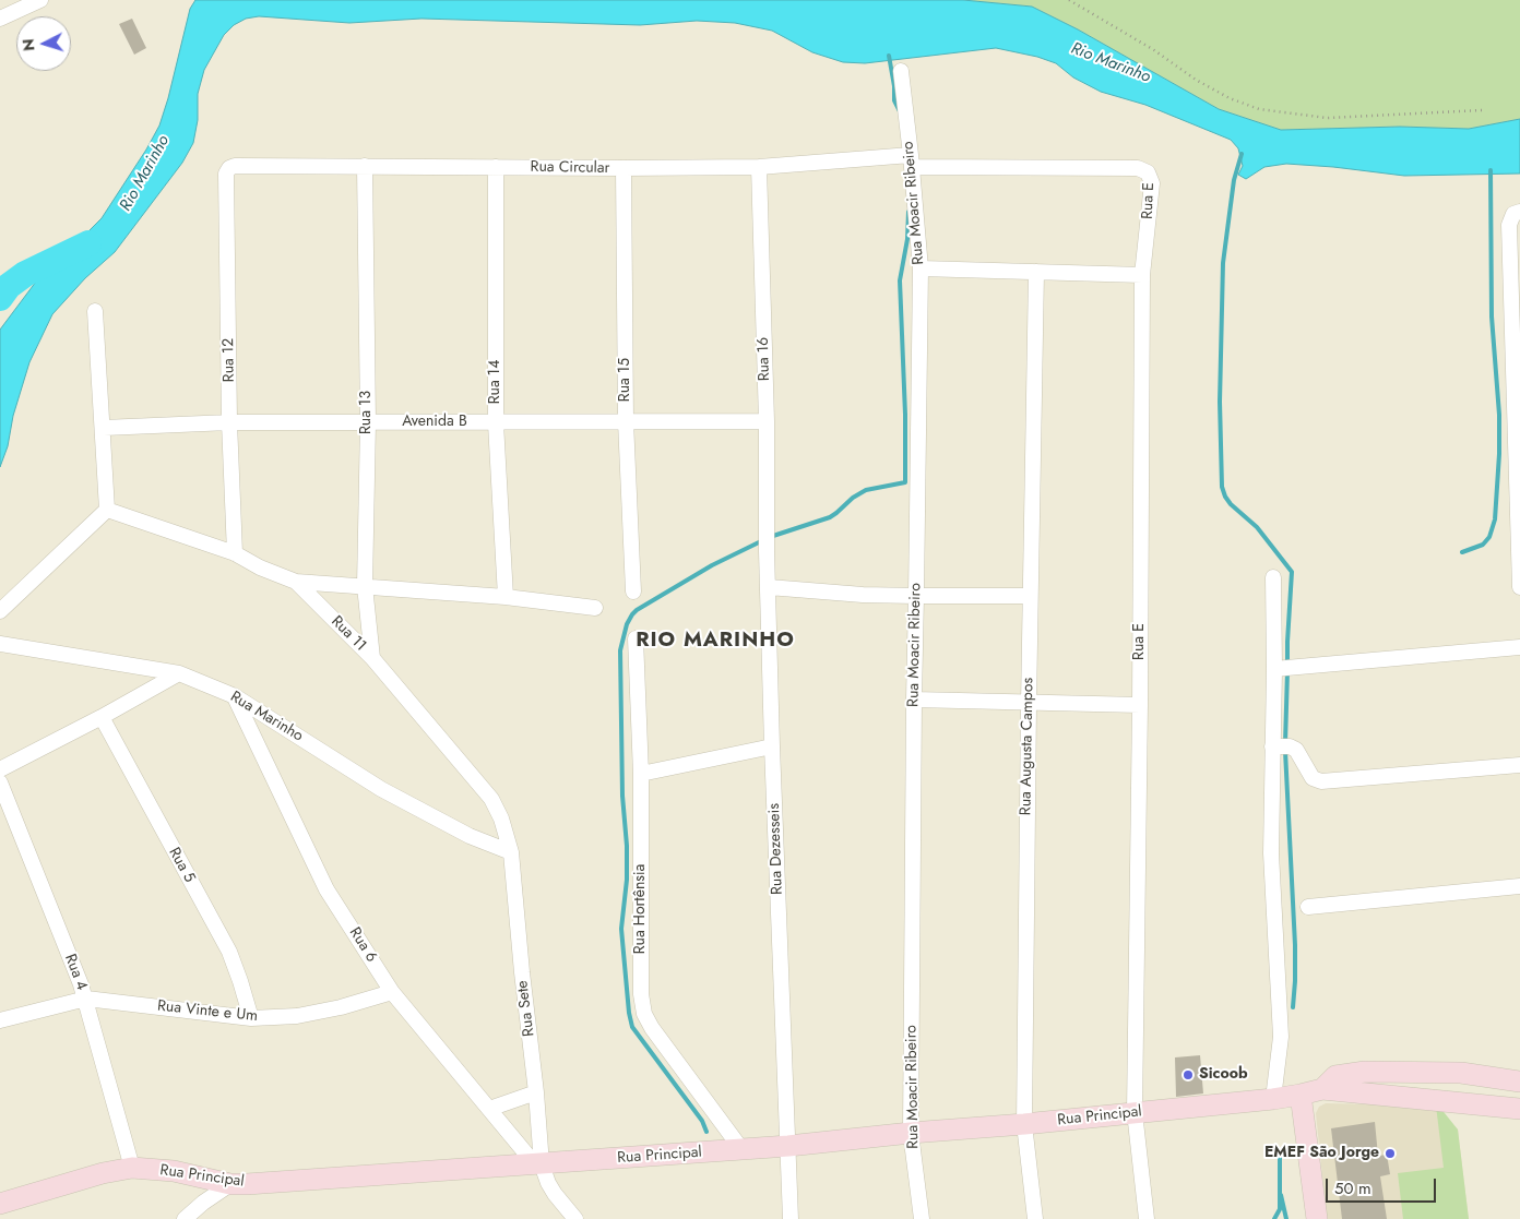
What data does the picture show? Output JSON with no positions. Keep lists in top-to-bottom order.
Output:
{
  "streets": {
    "main road": ["Rua Principal"],
    "street": [
      "Rua Circular",
      "Rua E",
      "Rua Moacir Ribeiro",
      "Rua 16",
      "Rua 12",
      "Rua 15",
      "Rua 14",
      "Rua 13",
      "Avenida B",
      "Rua 11",
      "Rua Marinho",
      "Rua Augusta Campos",
      "Rua Dezesseis",
      "Rua 5",
      "Rua Hortênsia",
      "Rua 6",
      "Rua 4",
      "Rua Sete",
      "Rua Vinte e Um"
    ]
  },
  "crossings": [
    ["Rua Circular", "Rua E"],
    ["Rua Circular", "Rua Moacir Ribeiro"],
    ["Rua Circular", "Rua 16"],
    ["Rua Circular", "Rua 12"],
    ["Rua Circular", "Rua 15"],
    ["Rua Circular", "Rua 14"],
    ["Rua Circular", "Rua 13"],
    ["Rua E", "Rua Principal"],
    ["Rua Moacir Ribeiro", "Rua Principal"],
    ["Rua 16", "Avenida B"],
    ["Rua 16", "Rua Dezesseis"],
    ["Rua 12", "Avenida B"],
    ["Rua 12", "Rua 11"],
    ["Rua 15", "Avenida B"],
    ["Rua 14", "Avenida B"],
    ["Rua 13", "Avenida B"],
    ["Rua 13", "Rua 11"],
    ["Rua 11", "Rua Marinho"],
    ["Rua 11", "Rua Sete"],
    ["Rua Marinho", "Rua 6"],
    ["Rua Marinho", "Rua Sete"],
    ["Rua Augusta Campos", "Rua Principal"],
    ["Rua Dezesseis", "Rua Principal"],
    ["Rua 5", "Rua Vinte e Um"],
    ["Rua Hortênsia", "Rua Principal"],
    ["Rua 6", "Rua Sete"],
    ["Rua 6", "Rua Vinte e Um"],
    ["Rua 6", "Rua Principal"],
    ["Rua 4", "Rua Vinte e Um"],
    ["Rua 4", "Rua Principal"],
    ["Rua Sete", "Rua Principal"]
  ],
  "districts": ["RIO MARINHO"],
  "water": ["Rio Marinho"],
  "places": ["Sicoob", "EMEF São Jorge"],
  "scale_bar": "50 m",
  "north": "left"
}
